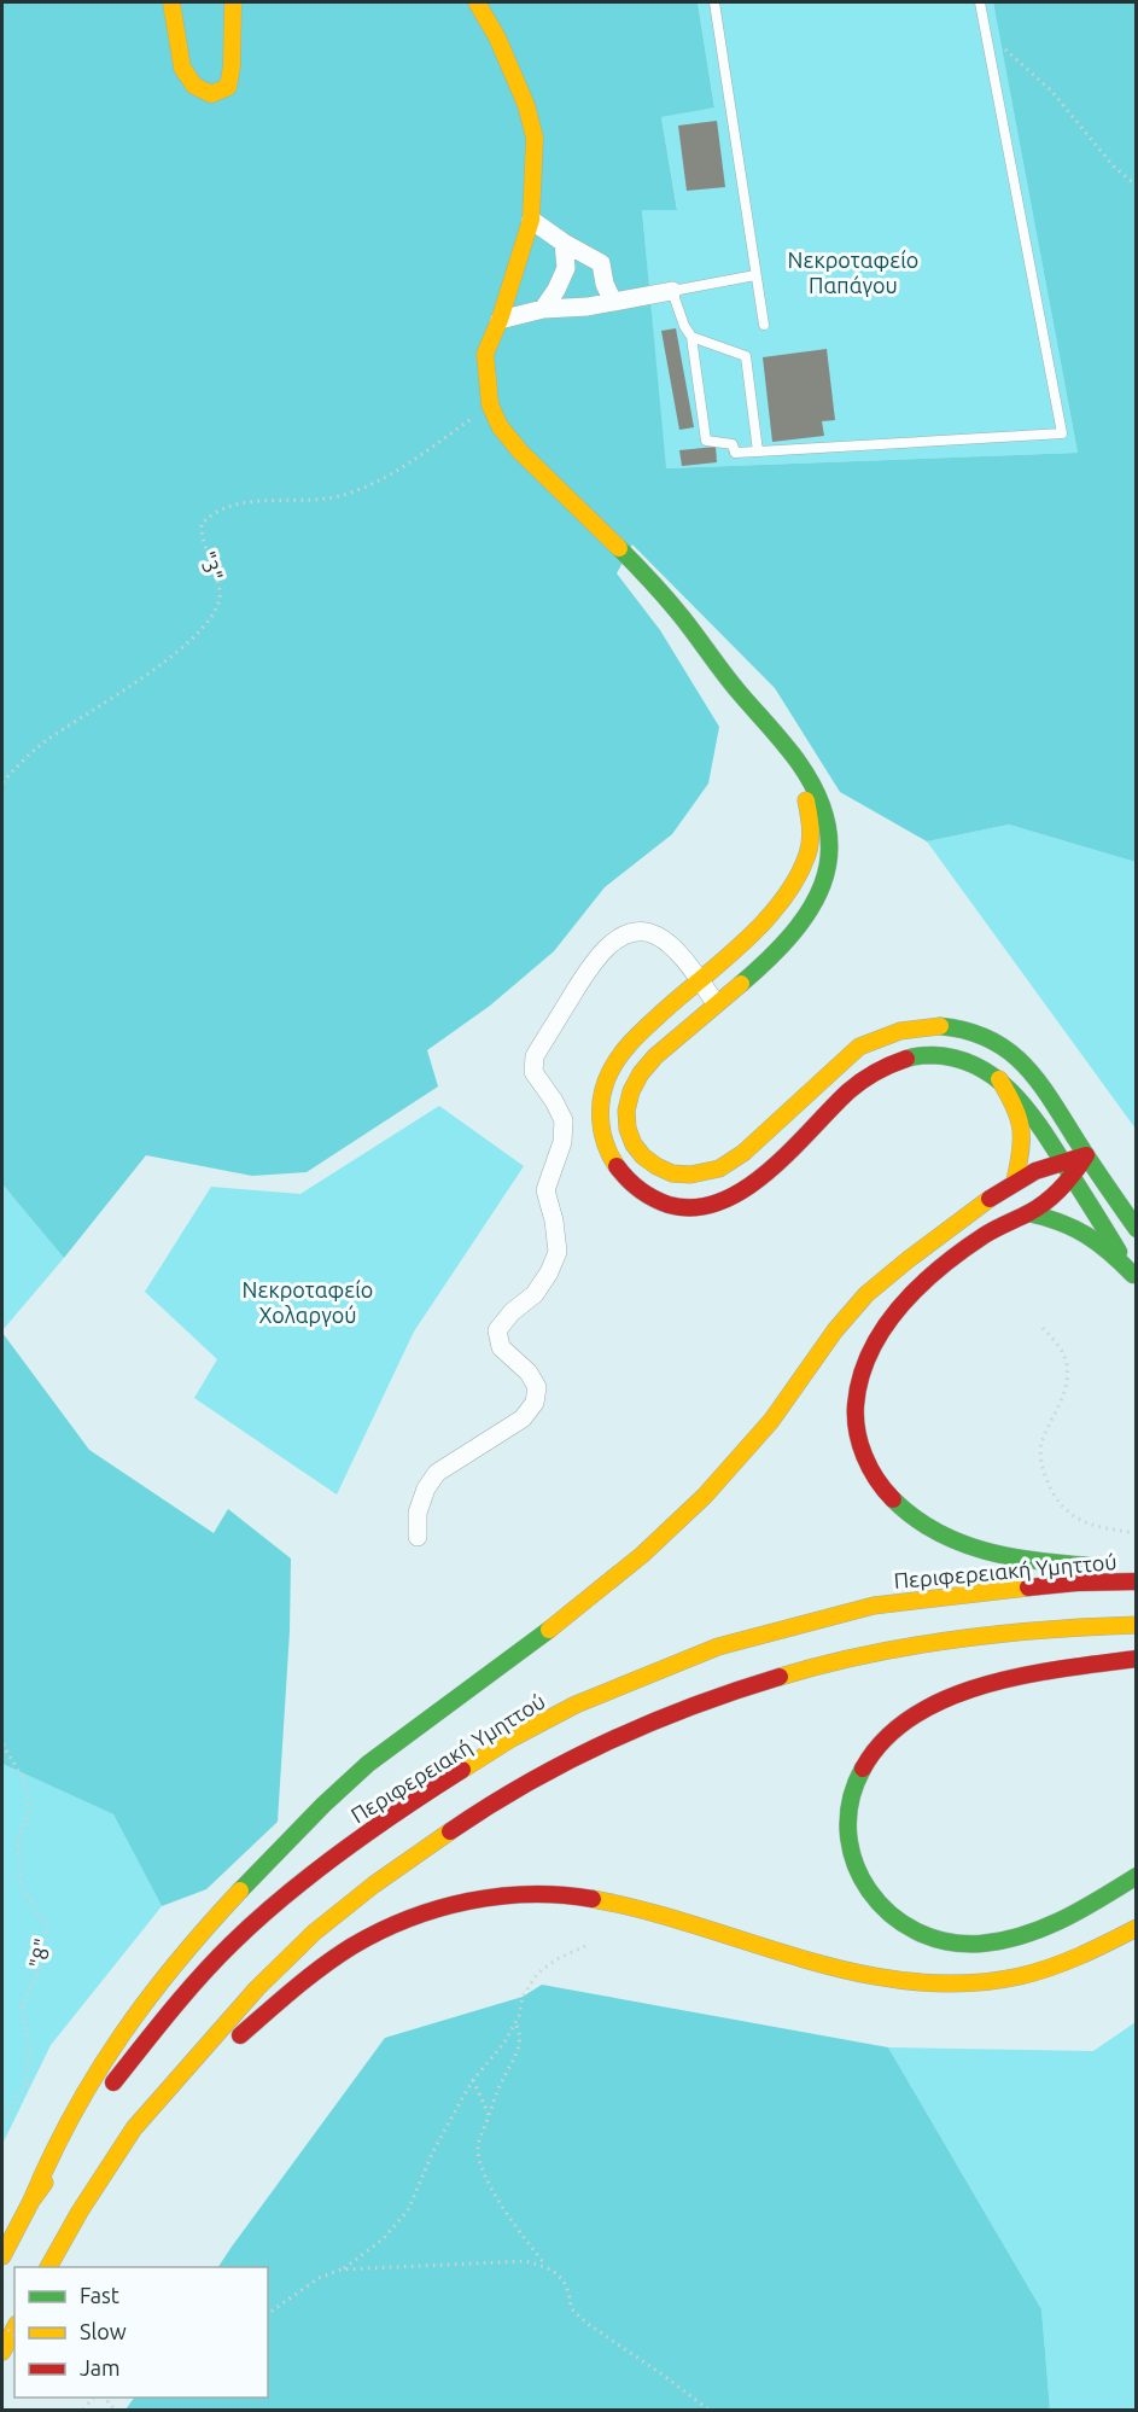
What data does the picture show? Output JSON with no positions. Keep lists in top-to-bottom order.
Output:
{
  "streets": {
    "main road": ["Περιφερειακή Υμηττού"],
    "path": ["\"3\"", "\"8\""]
  },
  "parks": ["Νεκροταφείο Παπάγου", "Νεκροταφείο Χολαργού"],
  "legend": ["Fast", "Slow", "Jam"]
}
